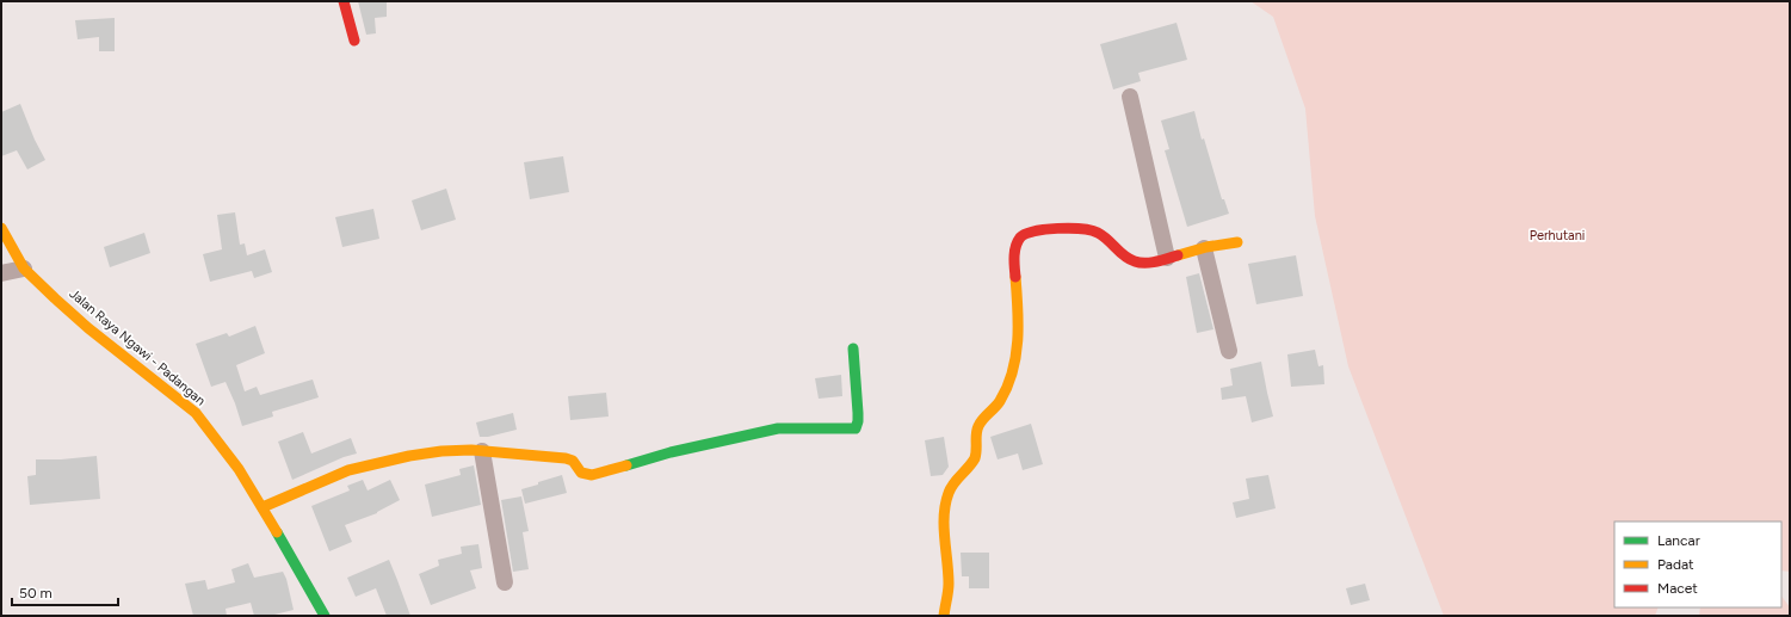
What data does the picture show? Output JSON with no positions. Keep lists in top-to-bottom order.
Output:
{
  "streets": {
    "main road": ["Jalan Raya Ngawi - Padangan"]
  },
  "parks": ["Perhutani"],
  "legend": ["Lancar", "Padat", "Macet"],
  "scale_bar": "50 m"
}
